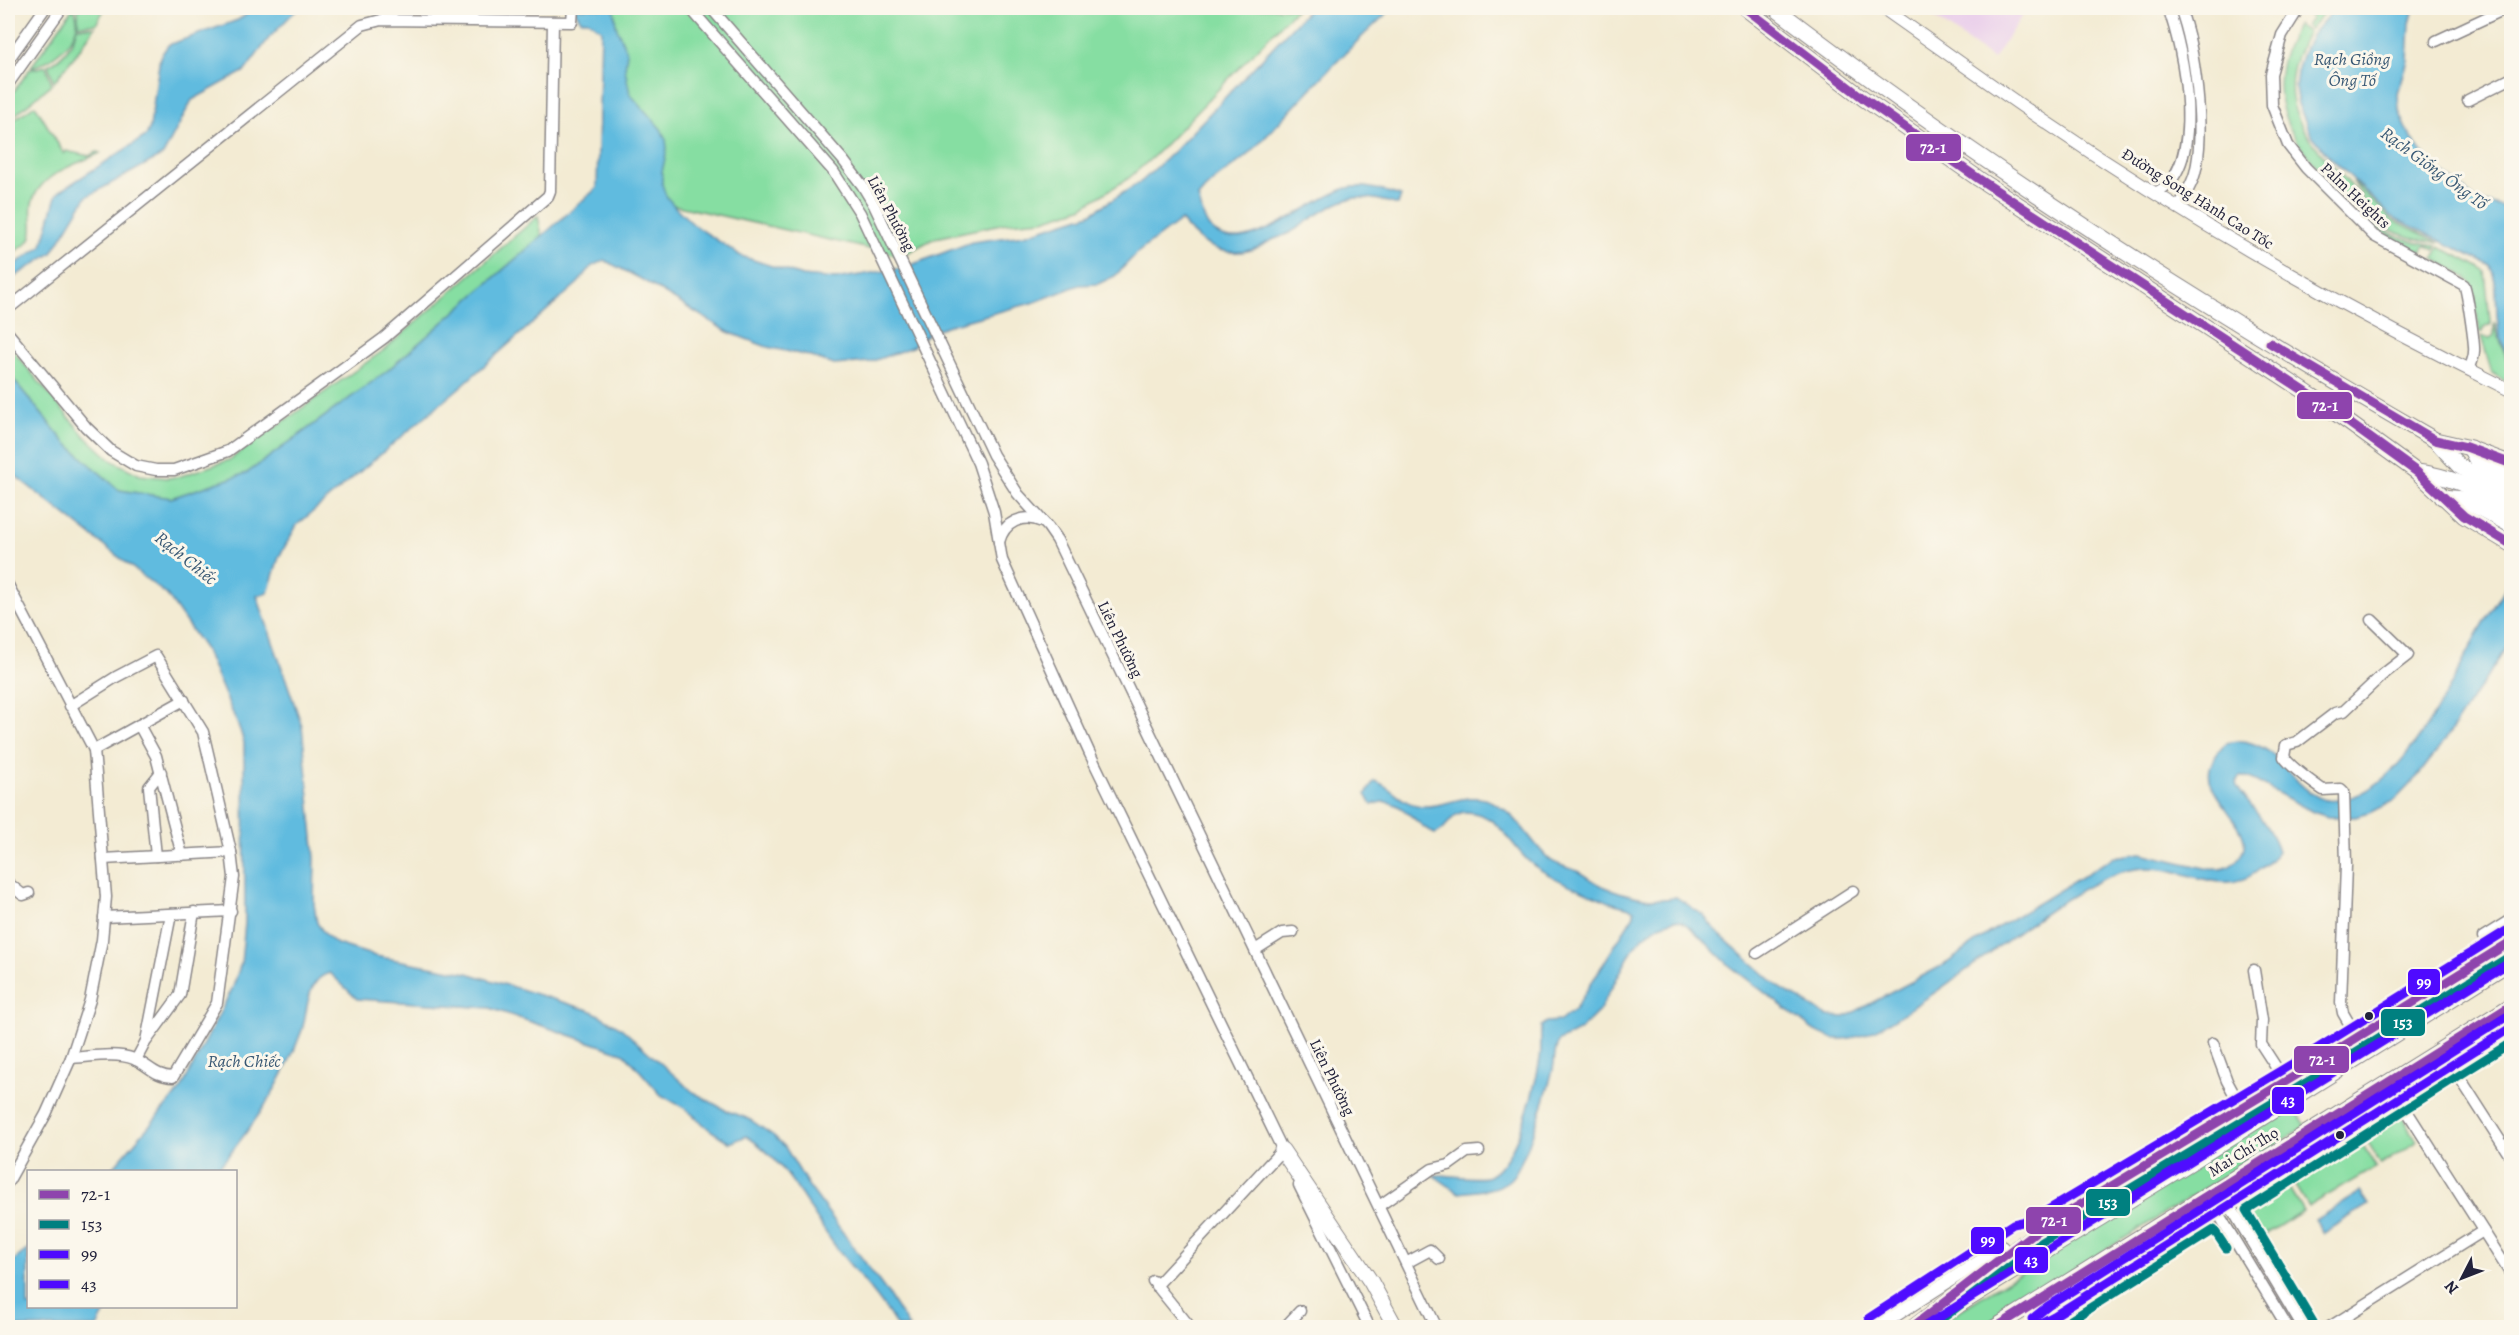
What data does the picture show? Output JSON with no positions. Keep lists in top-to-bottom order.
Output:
{
  "streets": {
    "highway": ["Mai Chí Thọ"],
    "main road": ["Đường Song Hành Cao Tốc"],
    "street": ["Palm Heights", "Liên Phường"]
  },
  "crossings": [
    ["Palm Heights", "Đường Song Hành Cao Tốc"]
  ],
  "water": ["Rạch Giồng Ông Tố", "Rạch Giống Ống Tố", "Rạch Chiếc"],
  "lines": [
    "transit line 72-1",
    "transit line 99",
    "transit line 153",
    "transit line 43"
  ],
  "legend": [
    "72-1",
    "153",
    "99",
    "43"
  ],
  "north": "bottom left"
}
